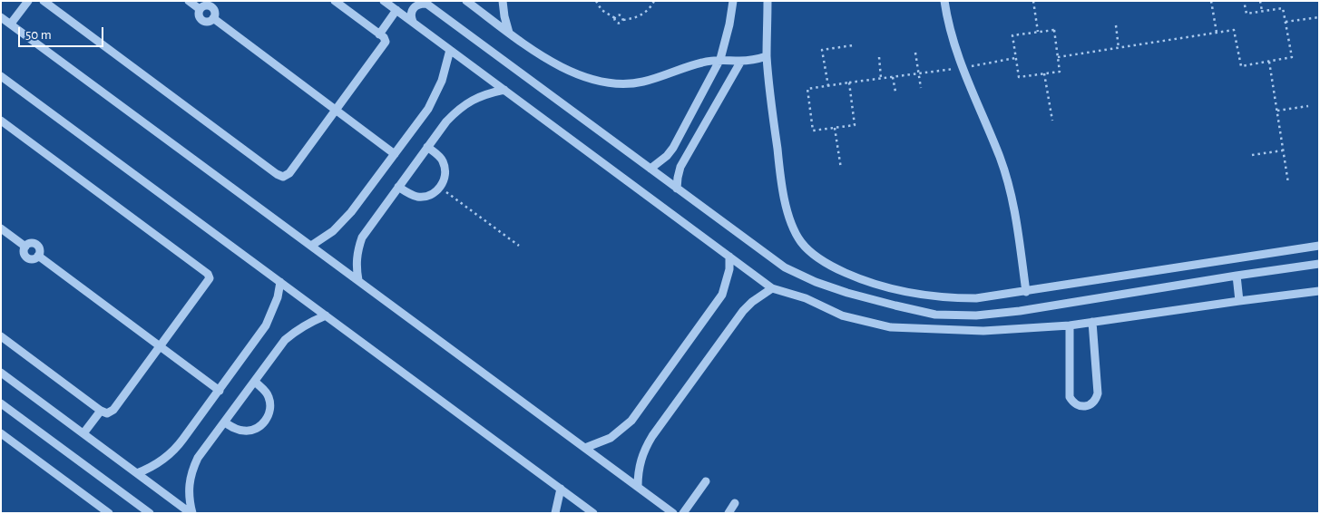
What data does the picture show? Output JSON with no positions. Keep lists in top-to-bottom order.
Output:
{
  "scale_bar": "50 m"
}
